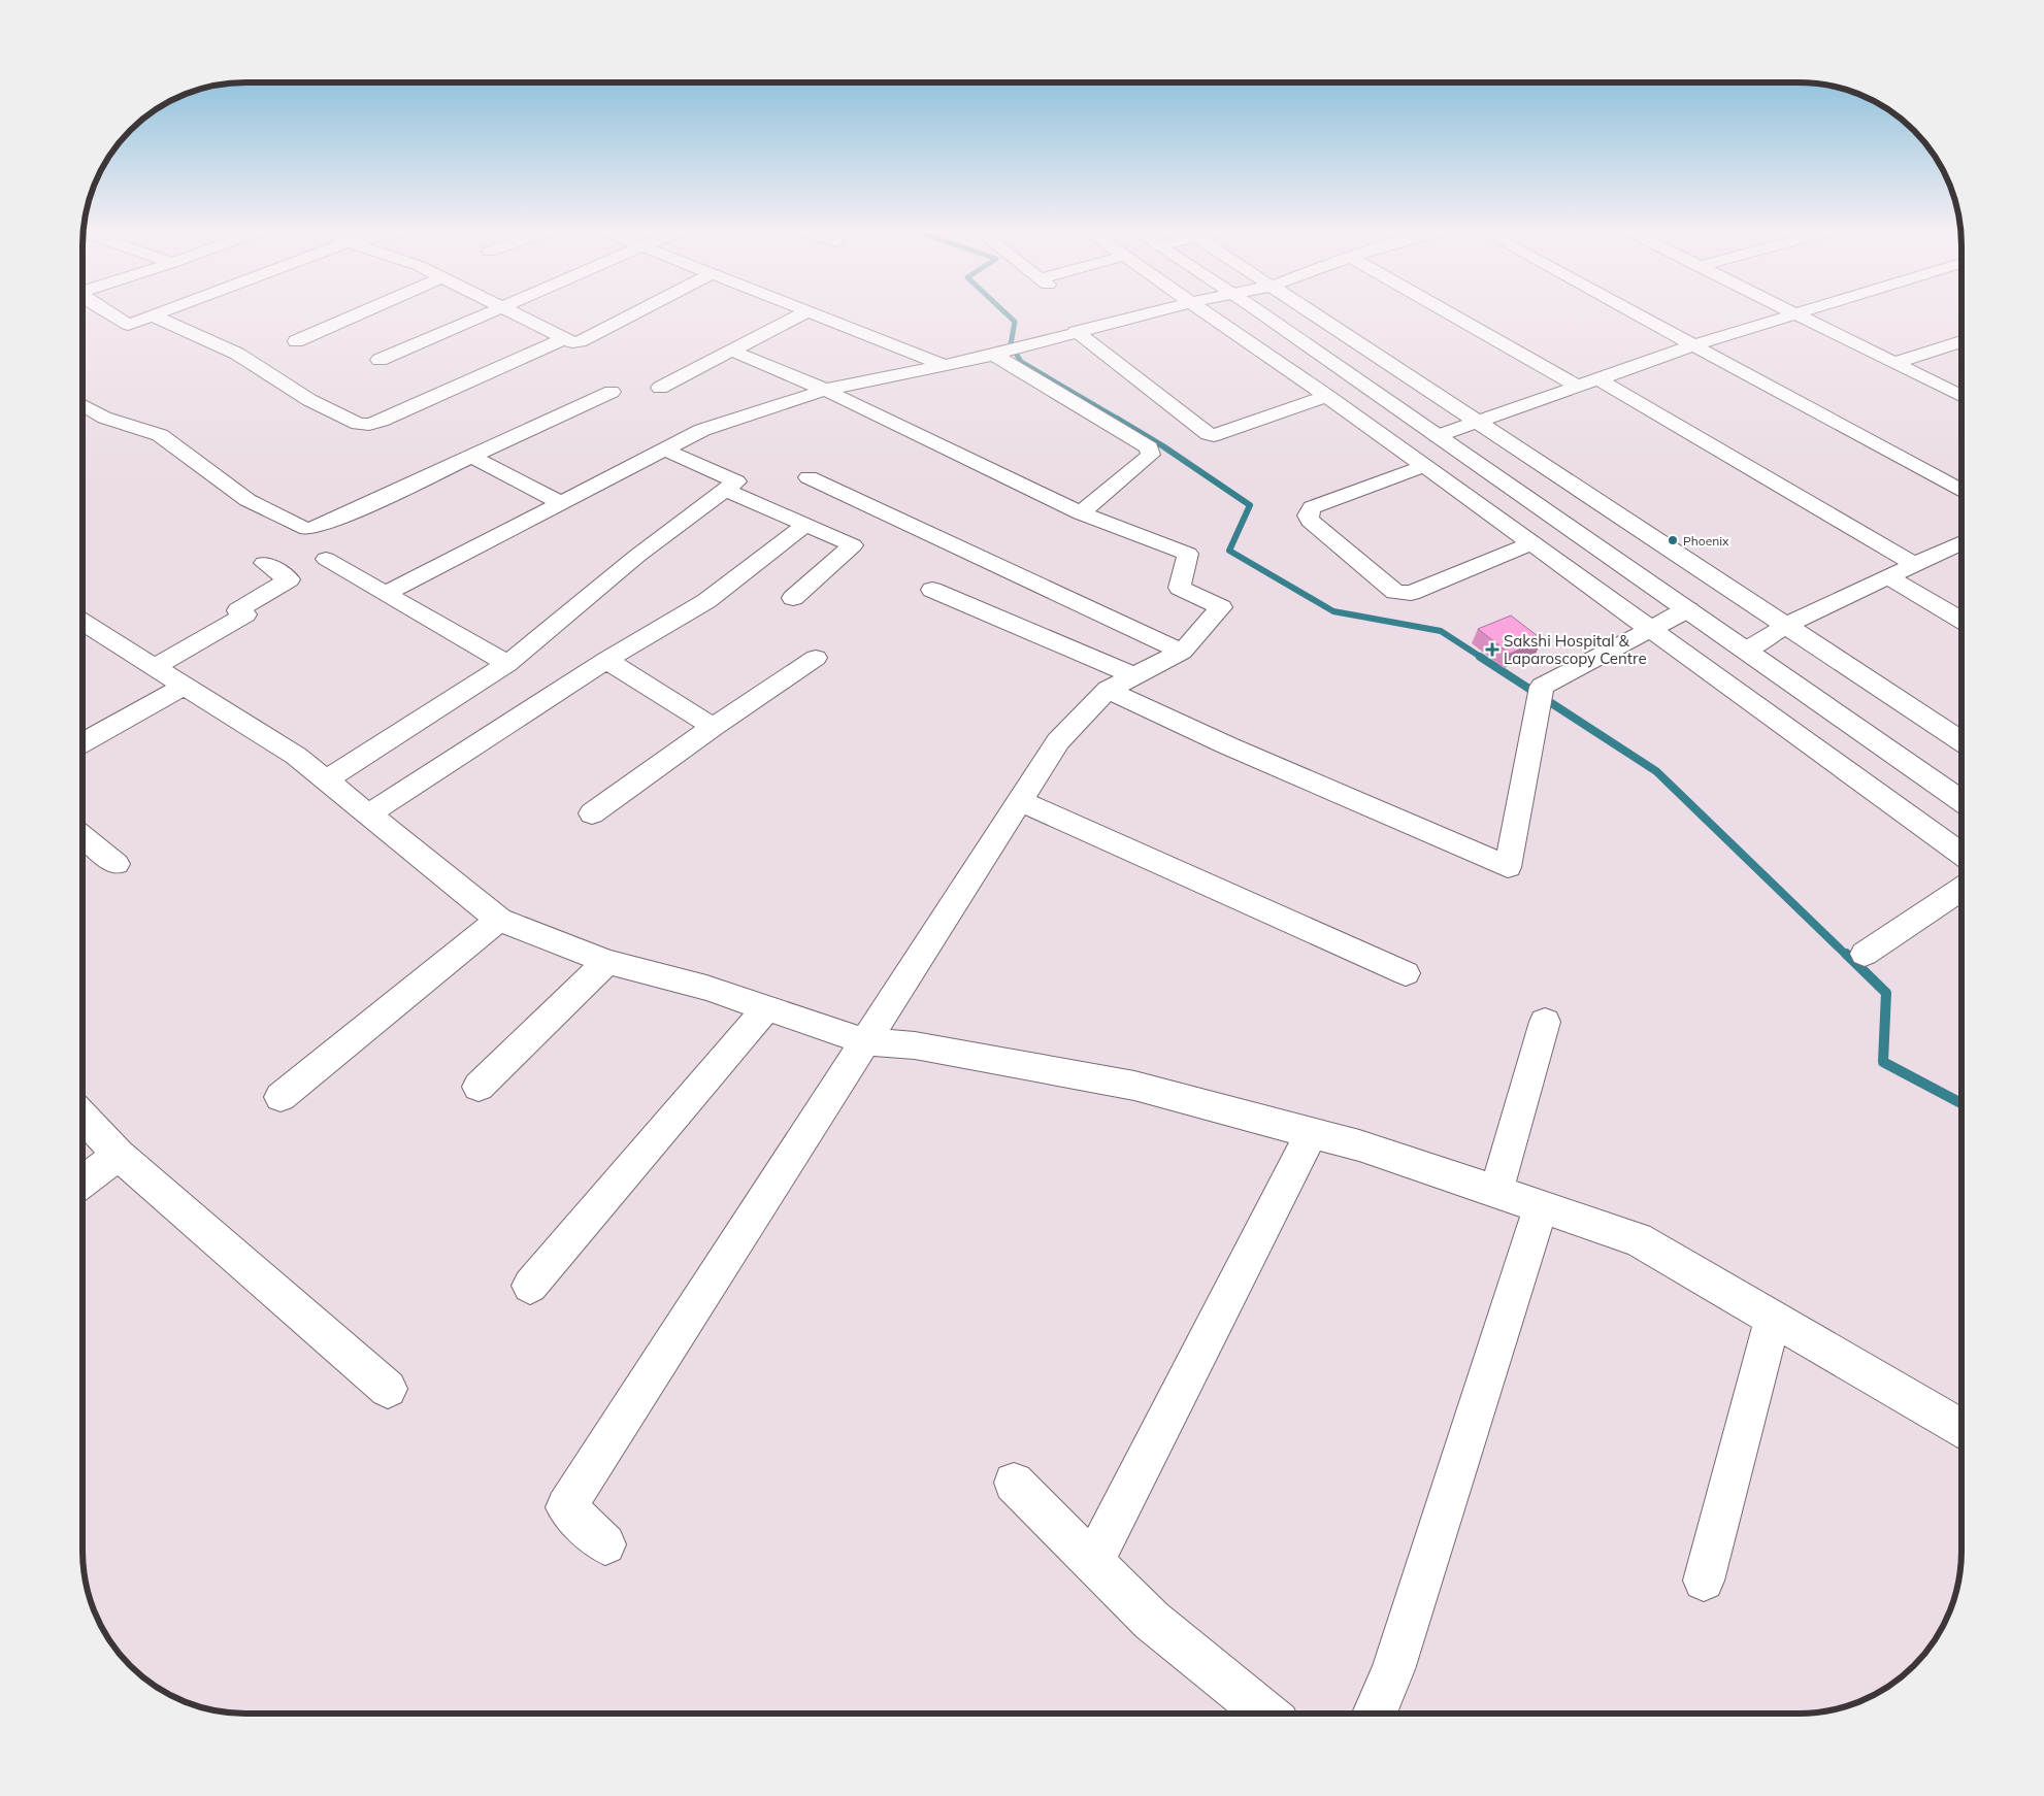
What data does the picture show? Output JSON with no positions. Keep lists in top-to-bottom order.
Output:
{
  "places": {
    "other": ["Phoenix"],
    "health": ["Sakshi Hospital & Laparoscopy Centre"]
  }
}
